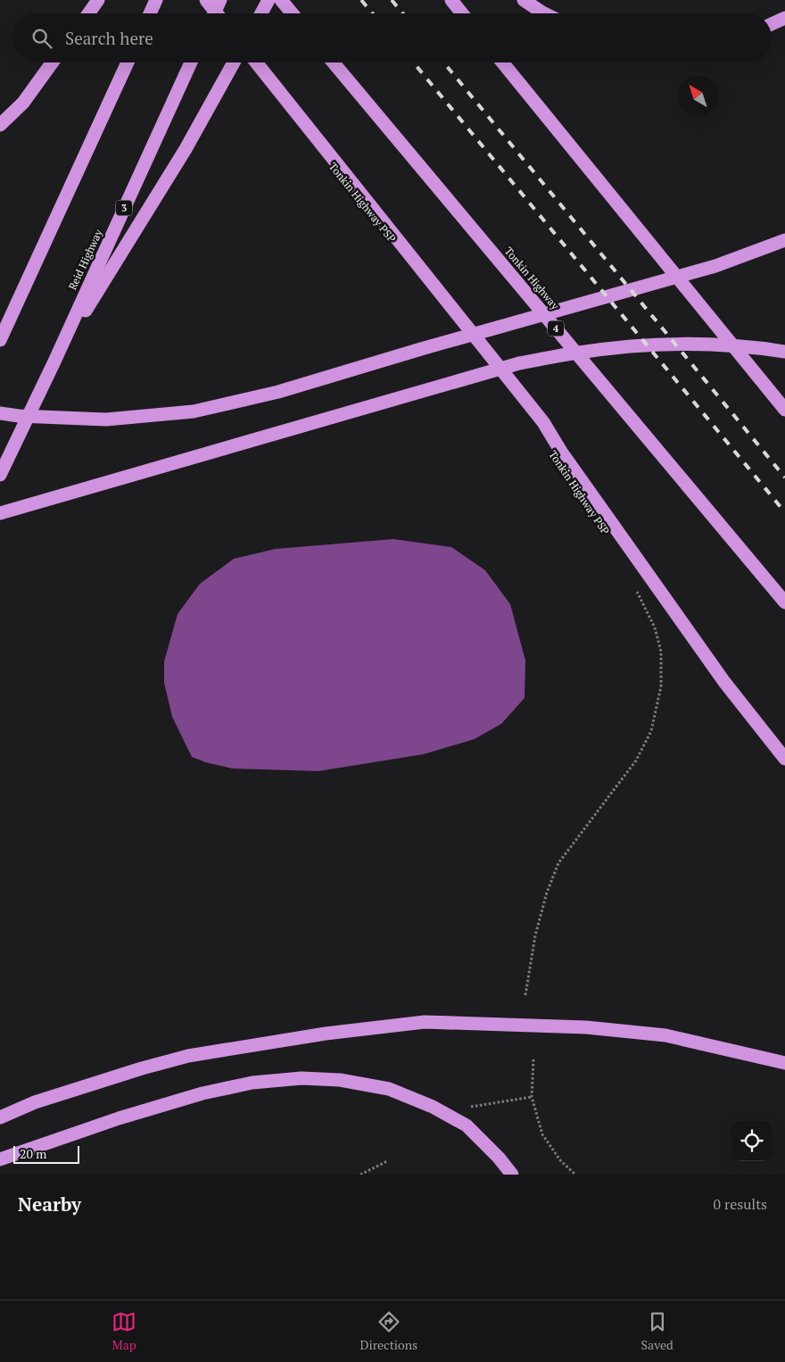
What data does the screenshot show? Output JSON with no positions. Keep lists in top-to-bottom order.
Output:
{
  "streets": {
    "highway": [
      "3",
      "Reid Highway",
      "Tonkin Highway",
      "4"
    ]
  },
  "scale_bar": "20 m",
  "north": "top left",
  "page": {
    "search": "Search here",
    "scale": "20 m",
    "heading": ["Nearby", "0 results"],
    "nav": ["Map", "Directions", "Saved"]
  }
}
